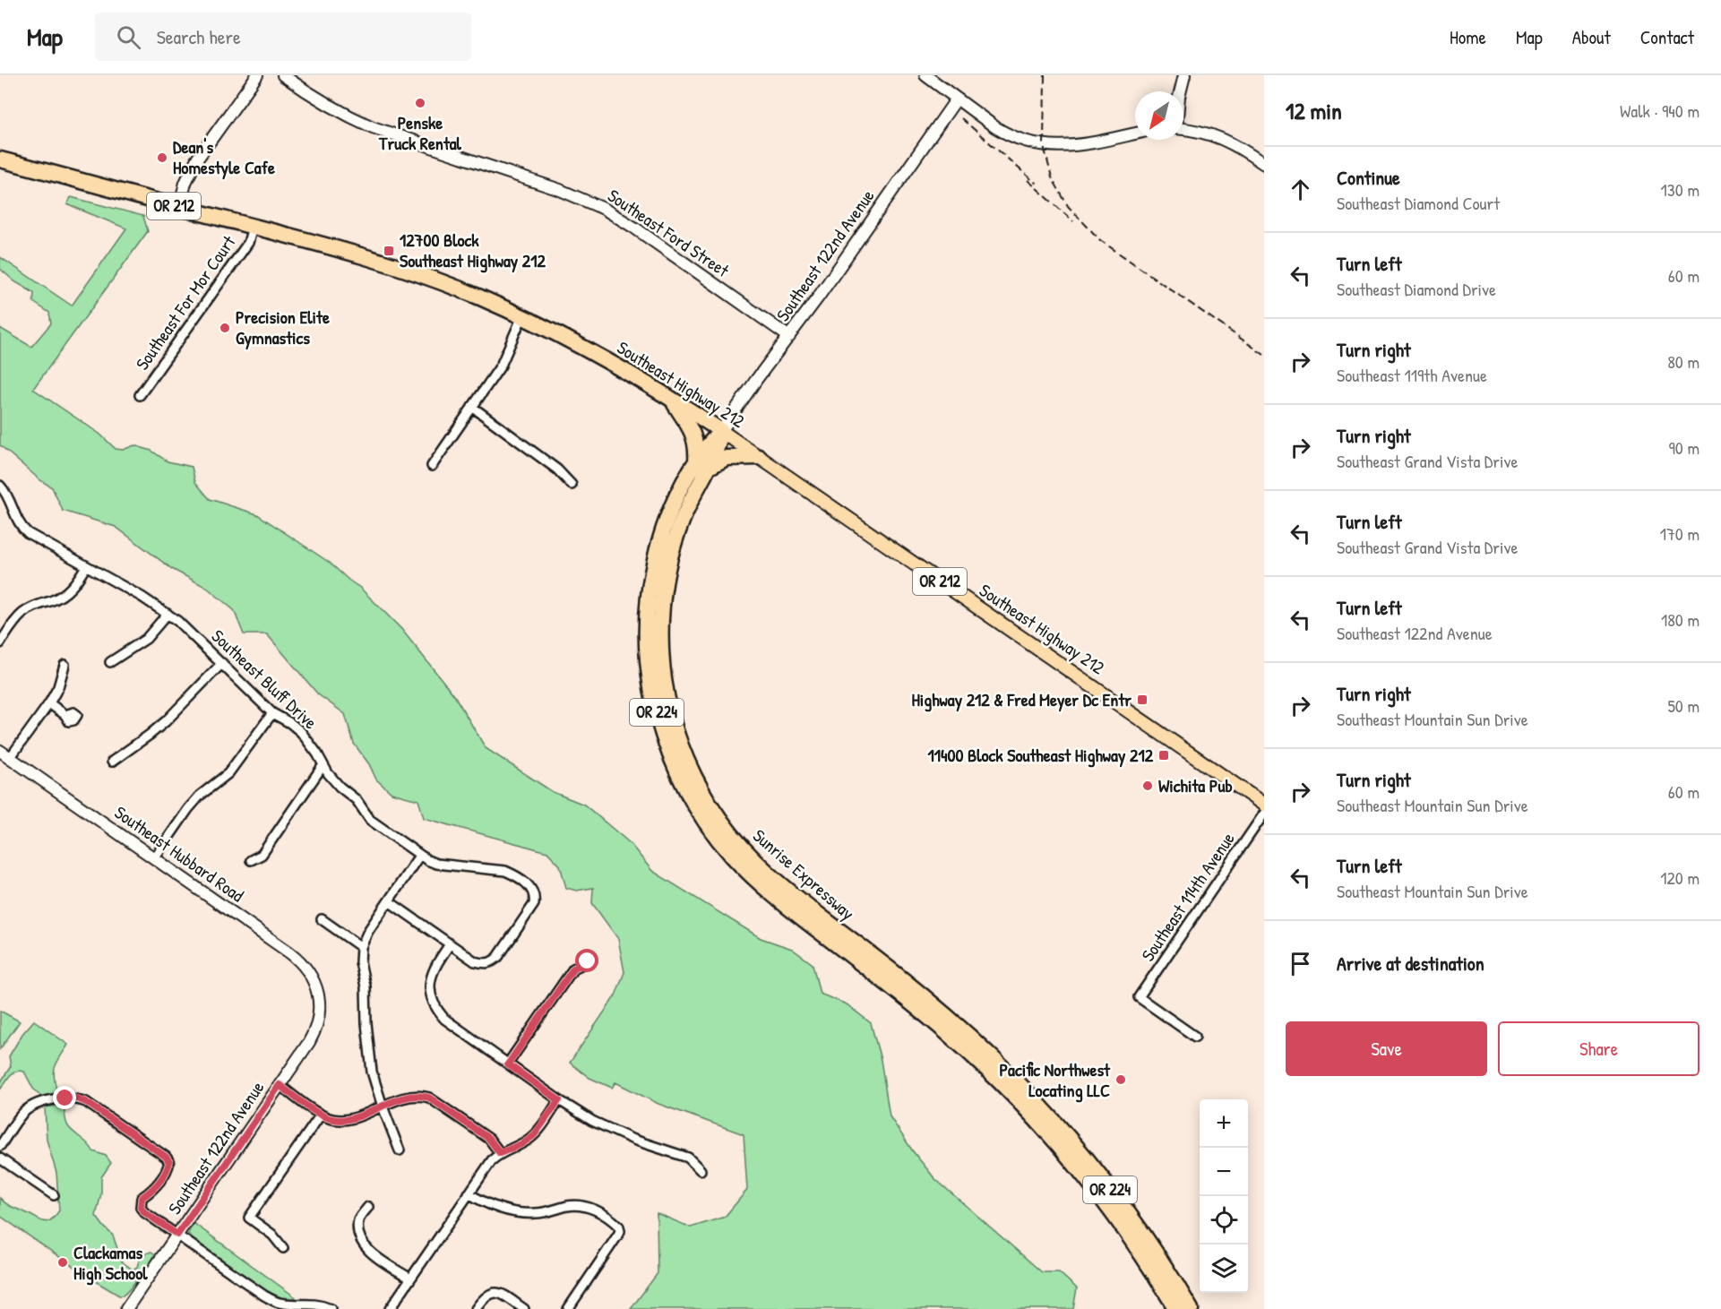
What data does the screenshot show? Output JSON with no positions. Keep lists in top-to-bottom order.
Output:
{
  "streets": {
    "highway": [
      "OR 212",
      "Southeast Highway 212",
      "OR 224",
      "Sunrise Expressway"
    ],
    "main road": ["Southeast Ford Street", "Southeast 122nd Avenue", "Southeast Hubbard Road"],
    "street": ["Southeast For Mor Court", "Southeast Bluff Drive", "Southeast 114th Avenue"]
  },
  "crossings": [
    ["Southeast Ford Street", "Southeast 122nd Avenue"],
    ["Southeast 122nd Avenue", "Southeast Highway 212"],
    ["Southeast 122nd Avenue", "Southeast Hubbard Road"],
    ["Southeast 122nd Avenue", "Sunrise Expressway"],
    ["Southeast For Mor Court", "Southeast Highway 212"],
    ["Southeast Highway 212", "Sunrise Expressway"]
  ],
  "places": {
    "other": [
      "Penske Truck Rental",
      "Dean's Homestyle Cafe",
      "Precision Elite Gymnastics",
      "Wichita Pub",
      "Pacific Northwest Locating LLC",
      "Clackamas High School"
    ],
    "transit": ["12700 Block Southeast Highway 212", "Highway 212 & Fred Meyer Dc Entr", "11400 Block Southeast Highway 212"]
  },
  "north": "bottom left",
  "page": {
    "header": "Map",
    "search": "Search here",
    "nav": [
      "Home",
      "Map",
      "About",
      "Contact"
    ],
    "heading": ["12 min", "Walk · 940 m"],
    "list": [
      ["Continue", "Southeast Diamond Court", "130 m"],
      ["Turn left", "Southeast Diamond Drive", "60 m"],
      ["Turn right", "Southeast 119th Avenue", "80 m"],
      ["Turn right", "Southeast Grand Vista Drive", "90 m"],
      ["Turn left", "Southeast Grand Vista Drive", "170 m"],
      ["Turn left", "Southeast 122nd Avenue", "180 m"],
      ["Turn right", "Southeast Mountain Sun Drive", "50 m"],
      ["Turn right", "Southeast Mountain Sun Drive", "60 m"],
      ["Turn left", "Southeast Mountain Sun Drive", "120 m"],
      "Arrive at destination"
    ],
    "buttons": ["Save", "Share"],
    "map_buttons": ["+", "−"]
  }
}
